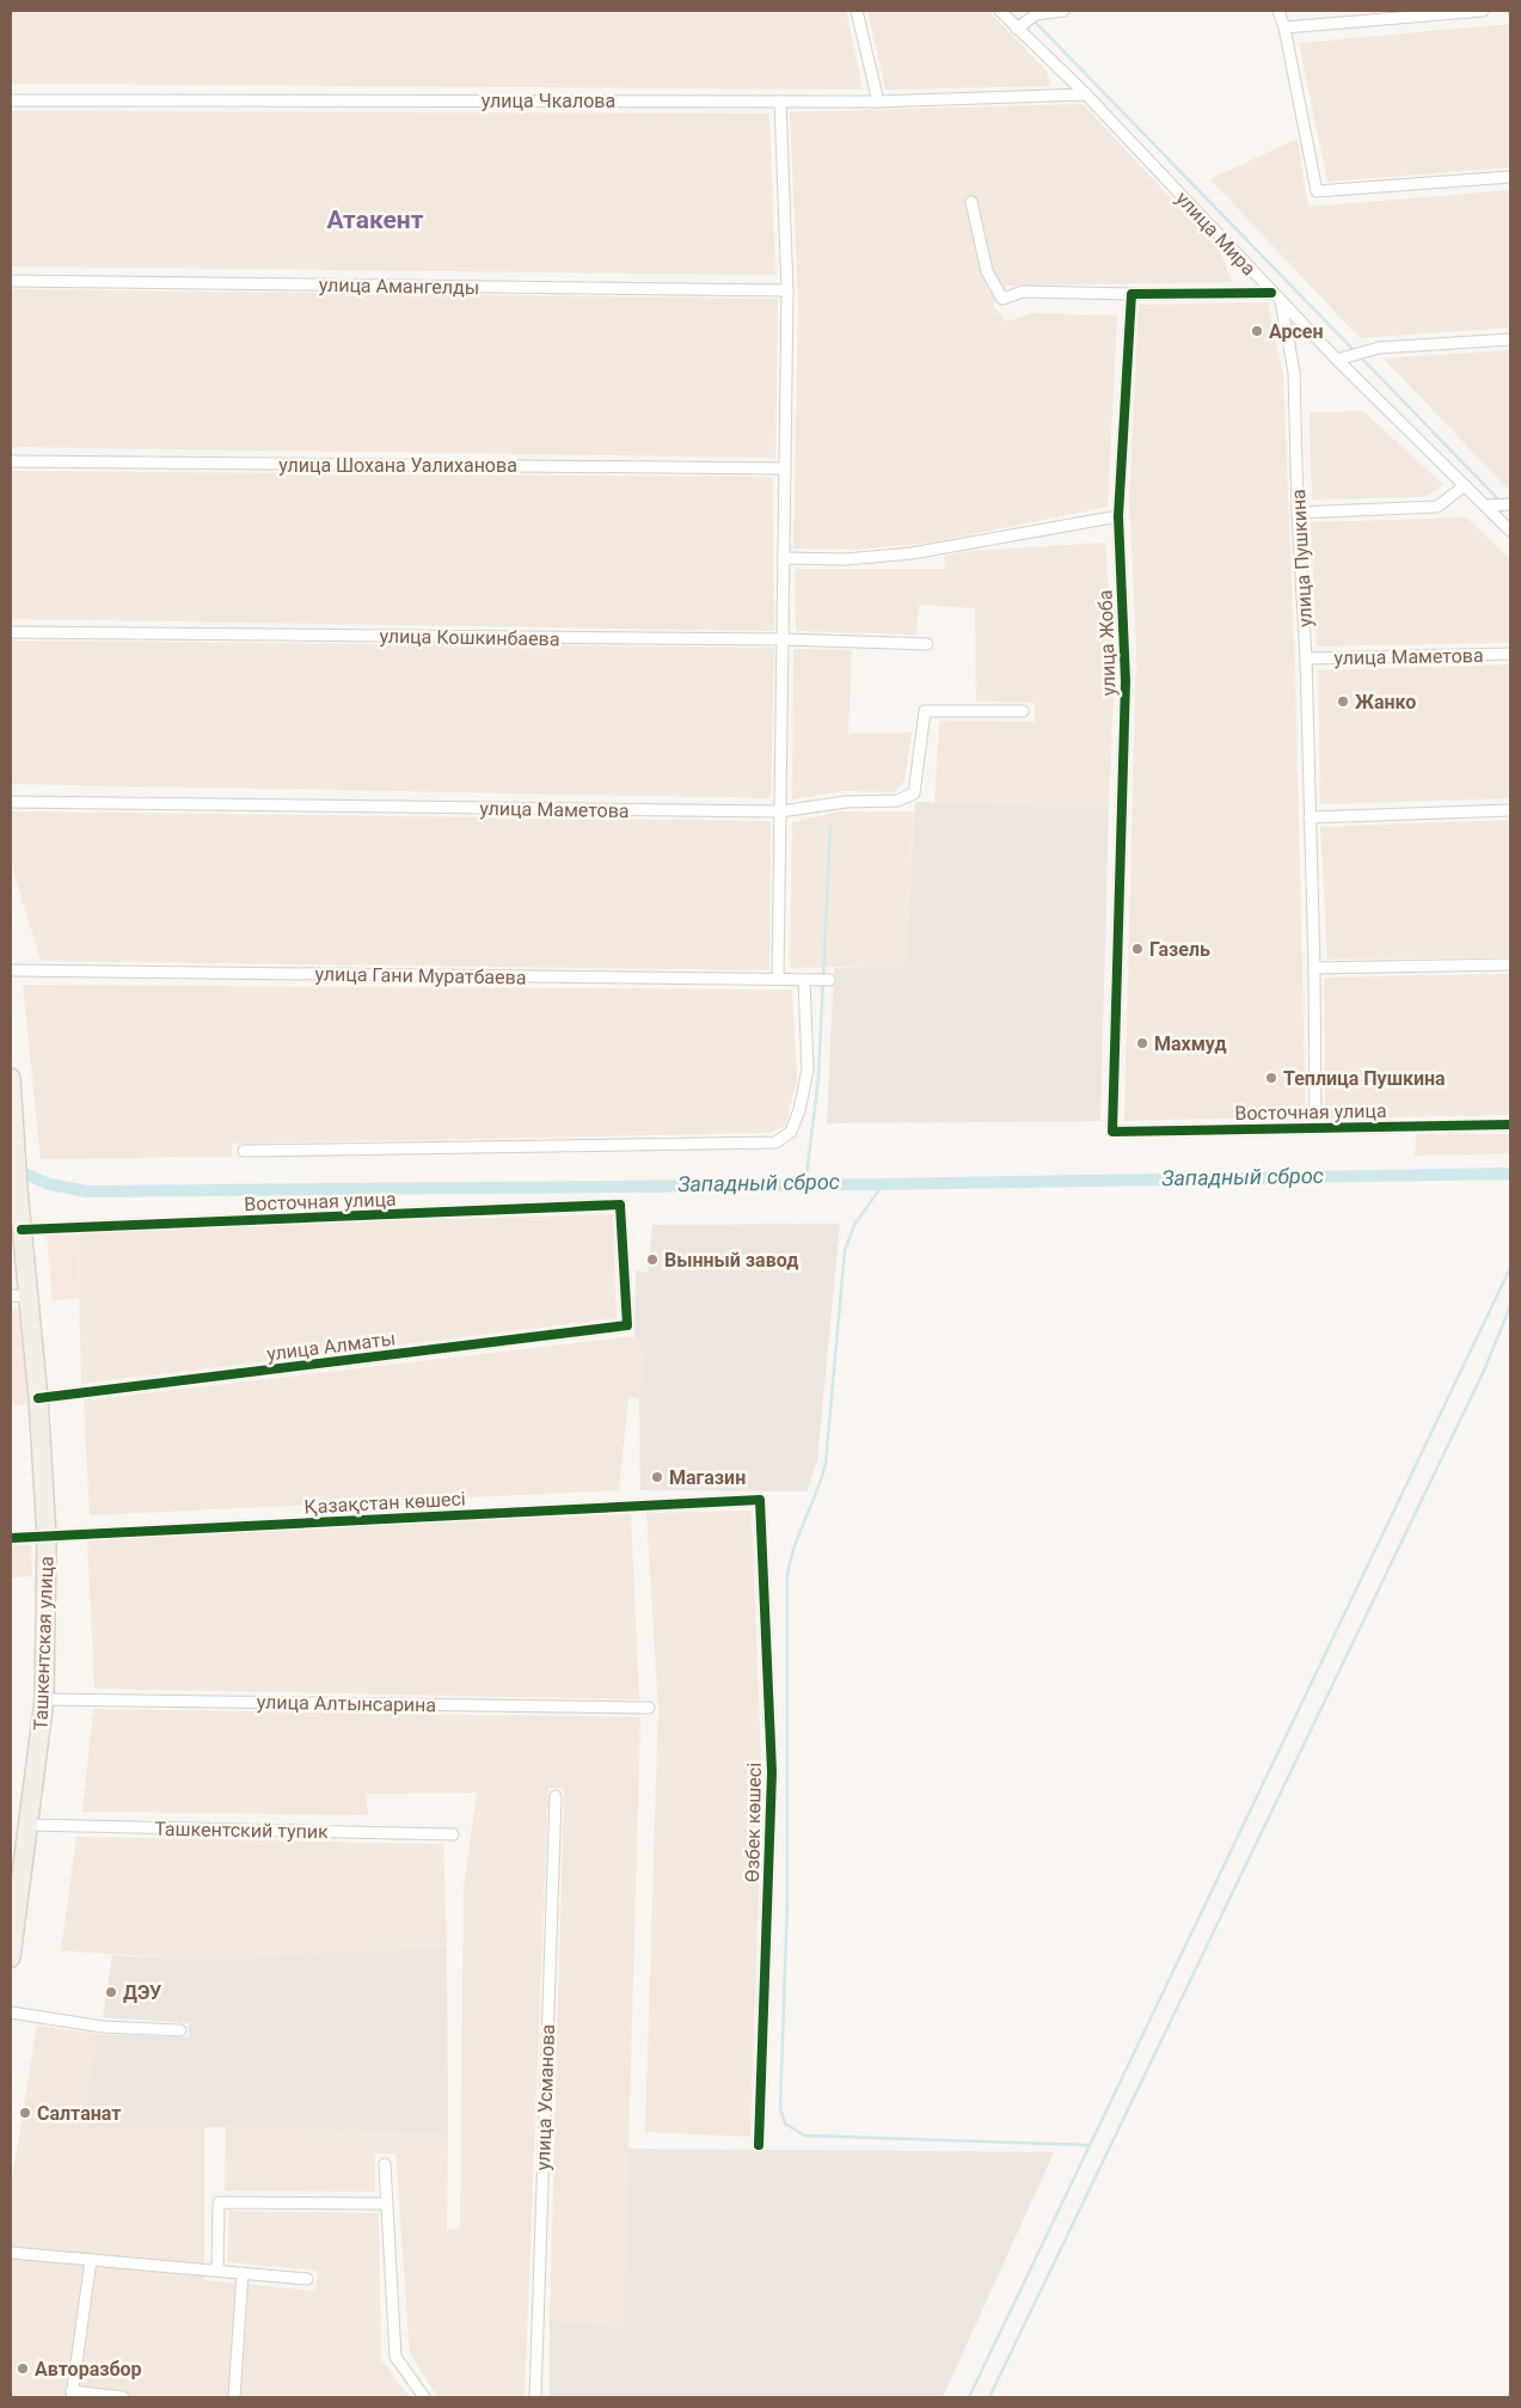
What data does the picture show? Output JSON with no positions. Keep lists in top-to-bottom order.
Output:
{
  "streets": {
    "main road": ["Ташкентская улица"],
    "street": [
      "улица Чкалова",
      "улица Мира",
      "улица Амангелды",
      "улица Шохана Уалиханова",
      "улица Пушкина",
      "улица Кошкинбаева",
      "улица Жоба",
      "улица Маметова",
      "улица Гани Муратбаева",
      "Восточная улица",
      "улица Алматы",
      "Қазақстан көшесі",
      "улица Алтынсарина",
      "Өзбек көшесі",
      "Ташкентский тупик",
      "улица Усманова"
    ]
  },
  "crossings": [
    ["улица Чкалова", "улица Мира"],
    ["улица Мира", "улица Пушкина"],
    ["улица Пушкина", "улица Маметова"],
    ["улица Пушкина", "Восточная улица"],
    ["улица Жоба", "Восточная улица"],
    ["Восточная улица", "улица Алматы"],
    ["Восточная улица", "Ташкентская улица"],
    ["улица Алматы", "Ташкентская улица"],
    ["Қазақстан көшесі", "Ташкентская улица"],
    ["Қазақстан көшесі", "Өзбек көшесі"],
    ["Ташкентская улица", "улица Алтынсарина"],
    ["Ташкентская улица", "Ташкентский тупик"]
  ],
  "districts": ["Атакент"],
  "water": ["Западный сброс"],
  "places": [
    "Арсен",
    "Жанко",
    "Газель",
    "Махмуд",
    "Теплица Пушкина",
    "Вынный завод",
    "Магазин",
    "ДЭУ",
    "Салтанат",
    "Авторазбор"
  ]
}
